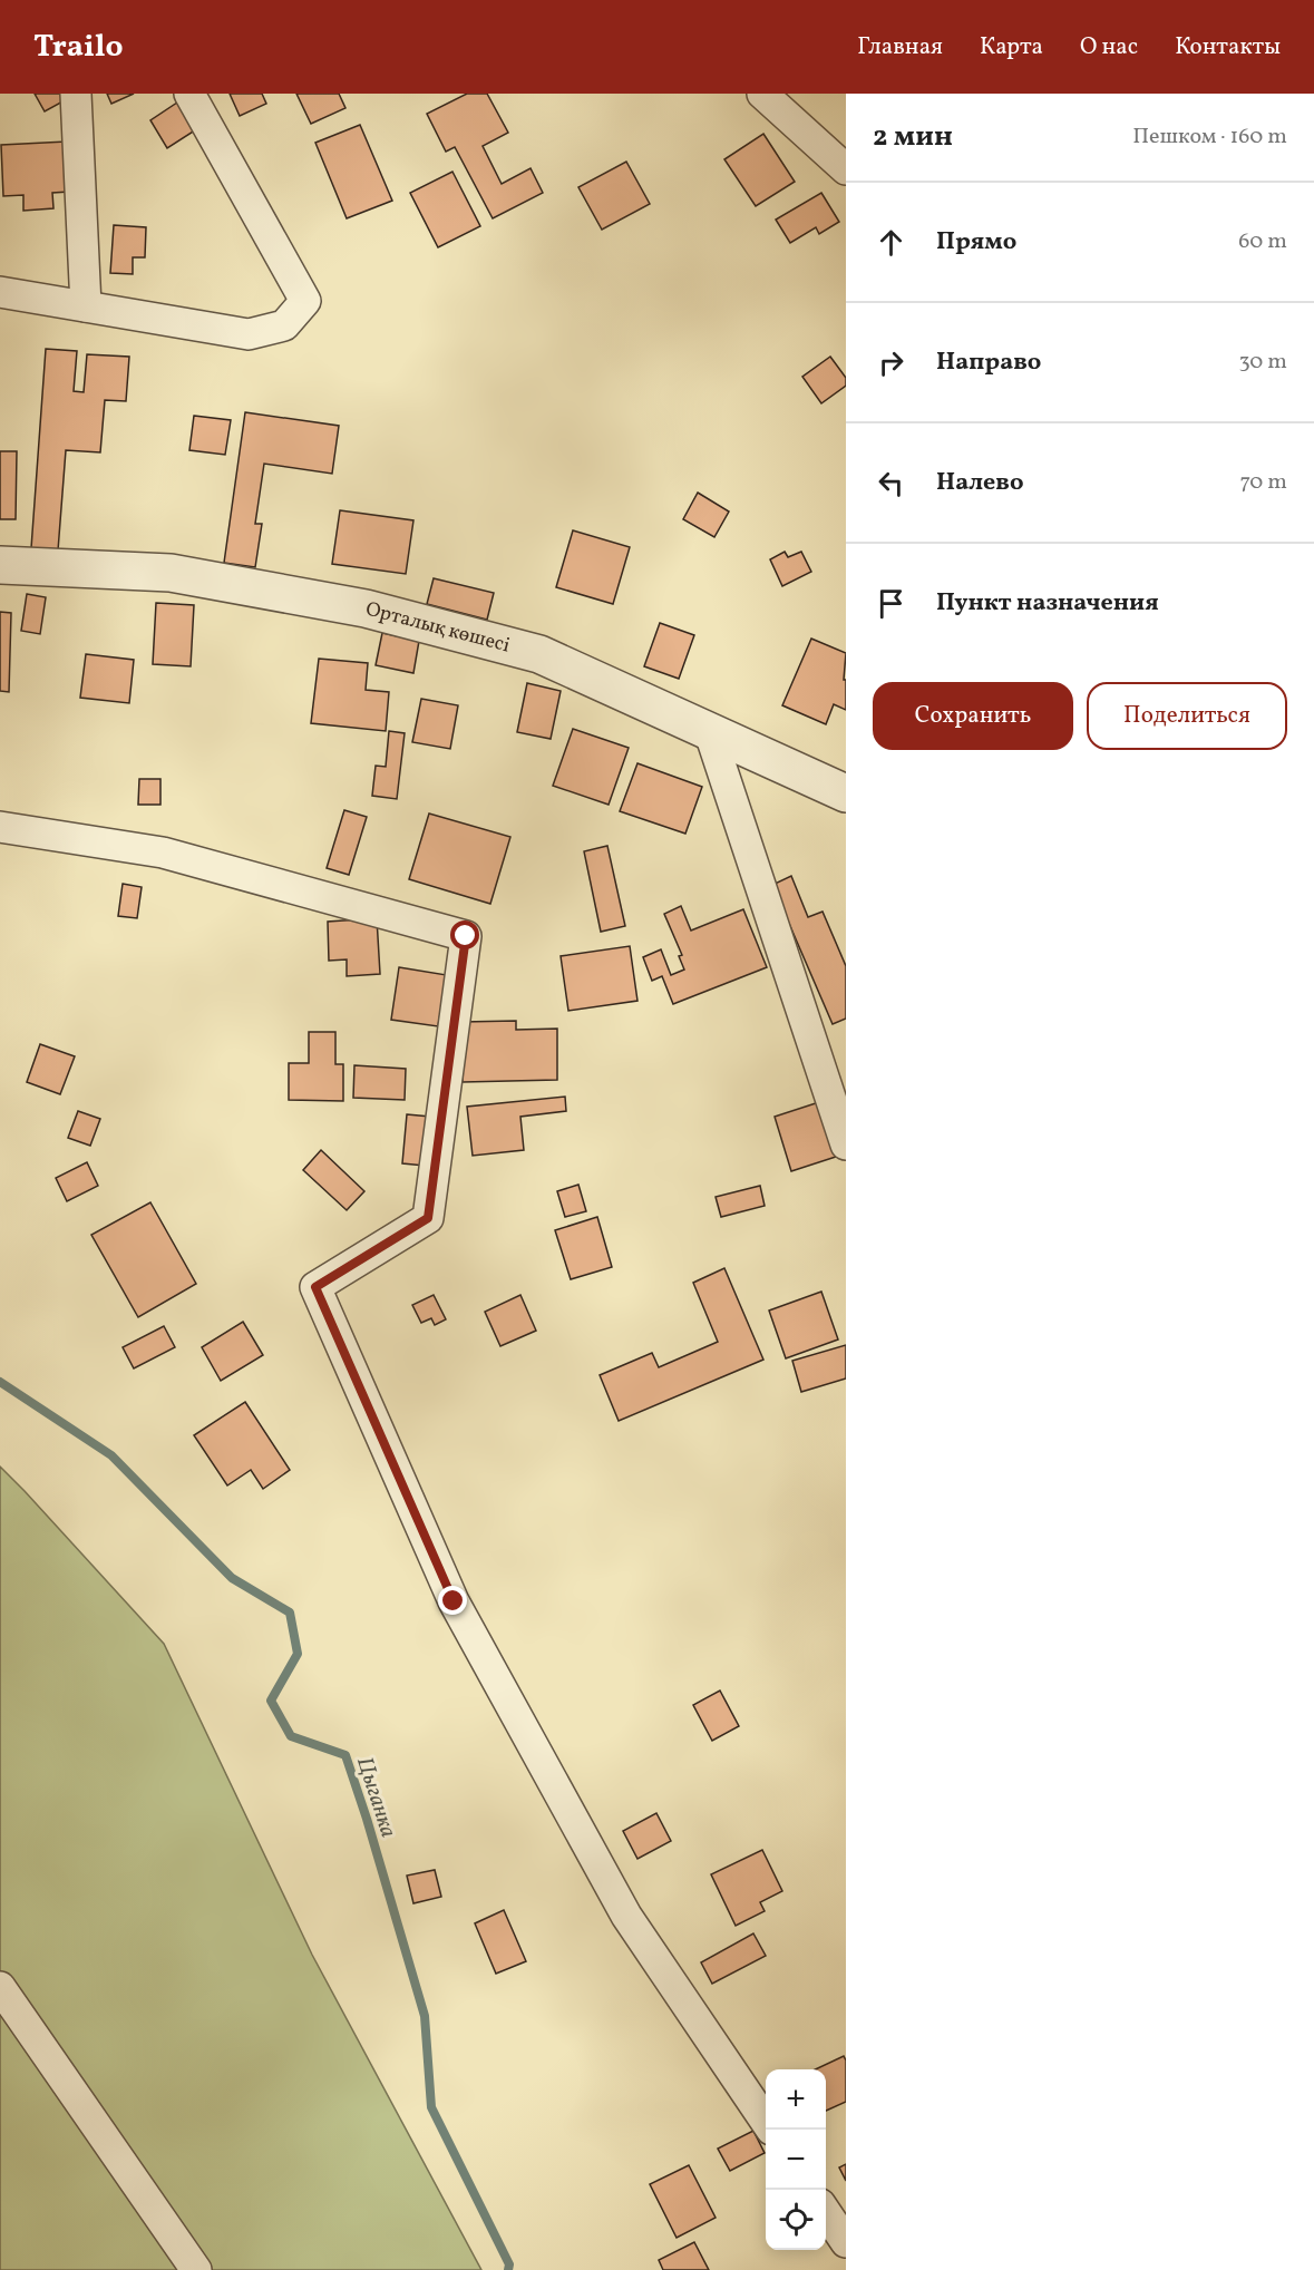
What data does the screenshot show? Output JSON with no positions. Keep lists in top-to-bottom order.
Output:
{
  "streets": {
    "street": ["Орталық көшесі"]
  },
  "water": ["Цыганка"],
  "page": {
    "header": "Trailo",
    "nav": [
      "Главная",
      "Карта",
      "О нас",
      "Контакты"
    ],
    "heading": ["2 мин", "Пешком · 160 m"],
    "list": [
      ["Прямо", "60 m"],
      ["Направо", "30 m"],
      ["Налево", "70 m"],
      "Пункт назначения"
    ],
    "buttons": ["Сохранить", "Поделиться"],
    "map_buttons": ["+", "−"]
  }
}
